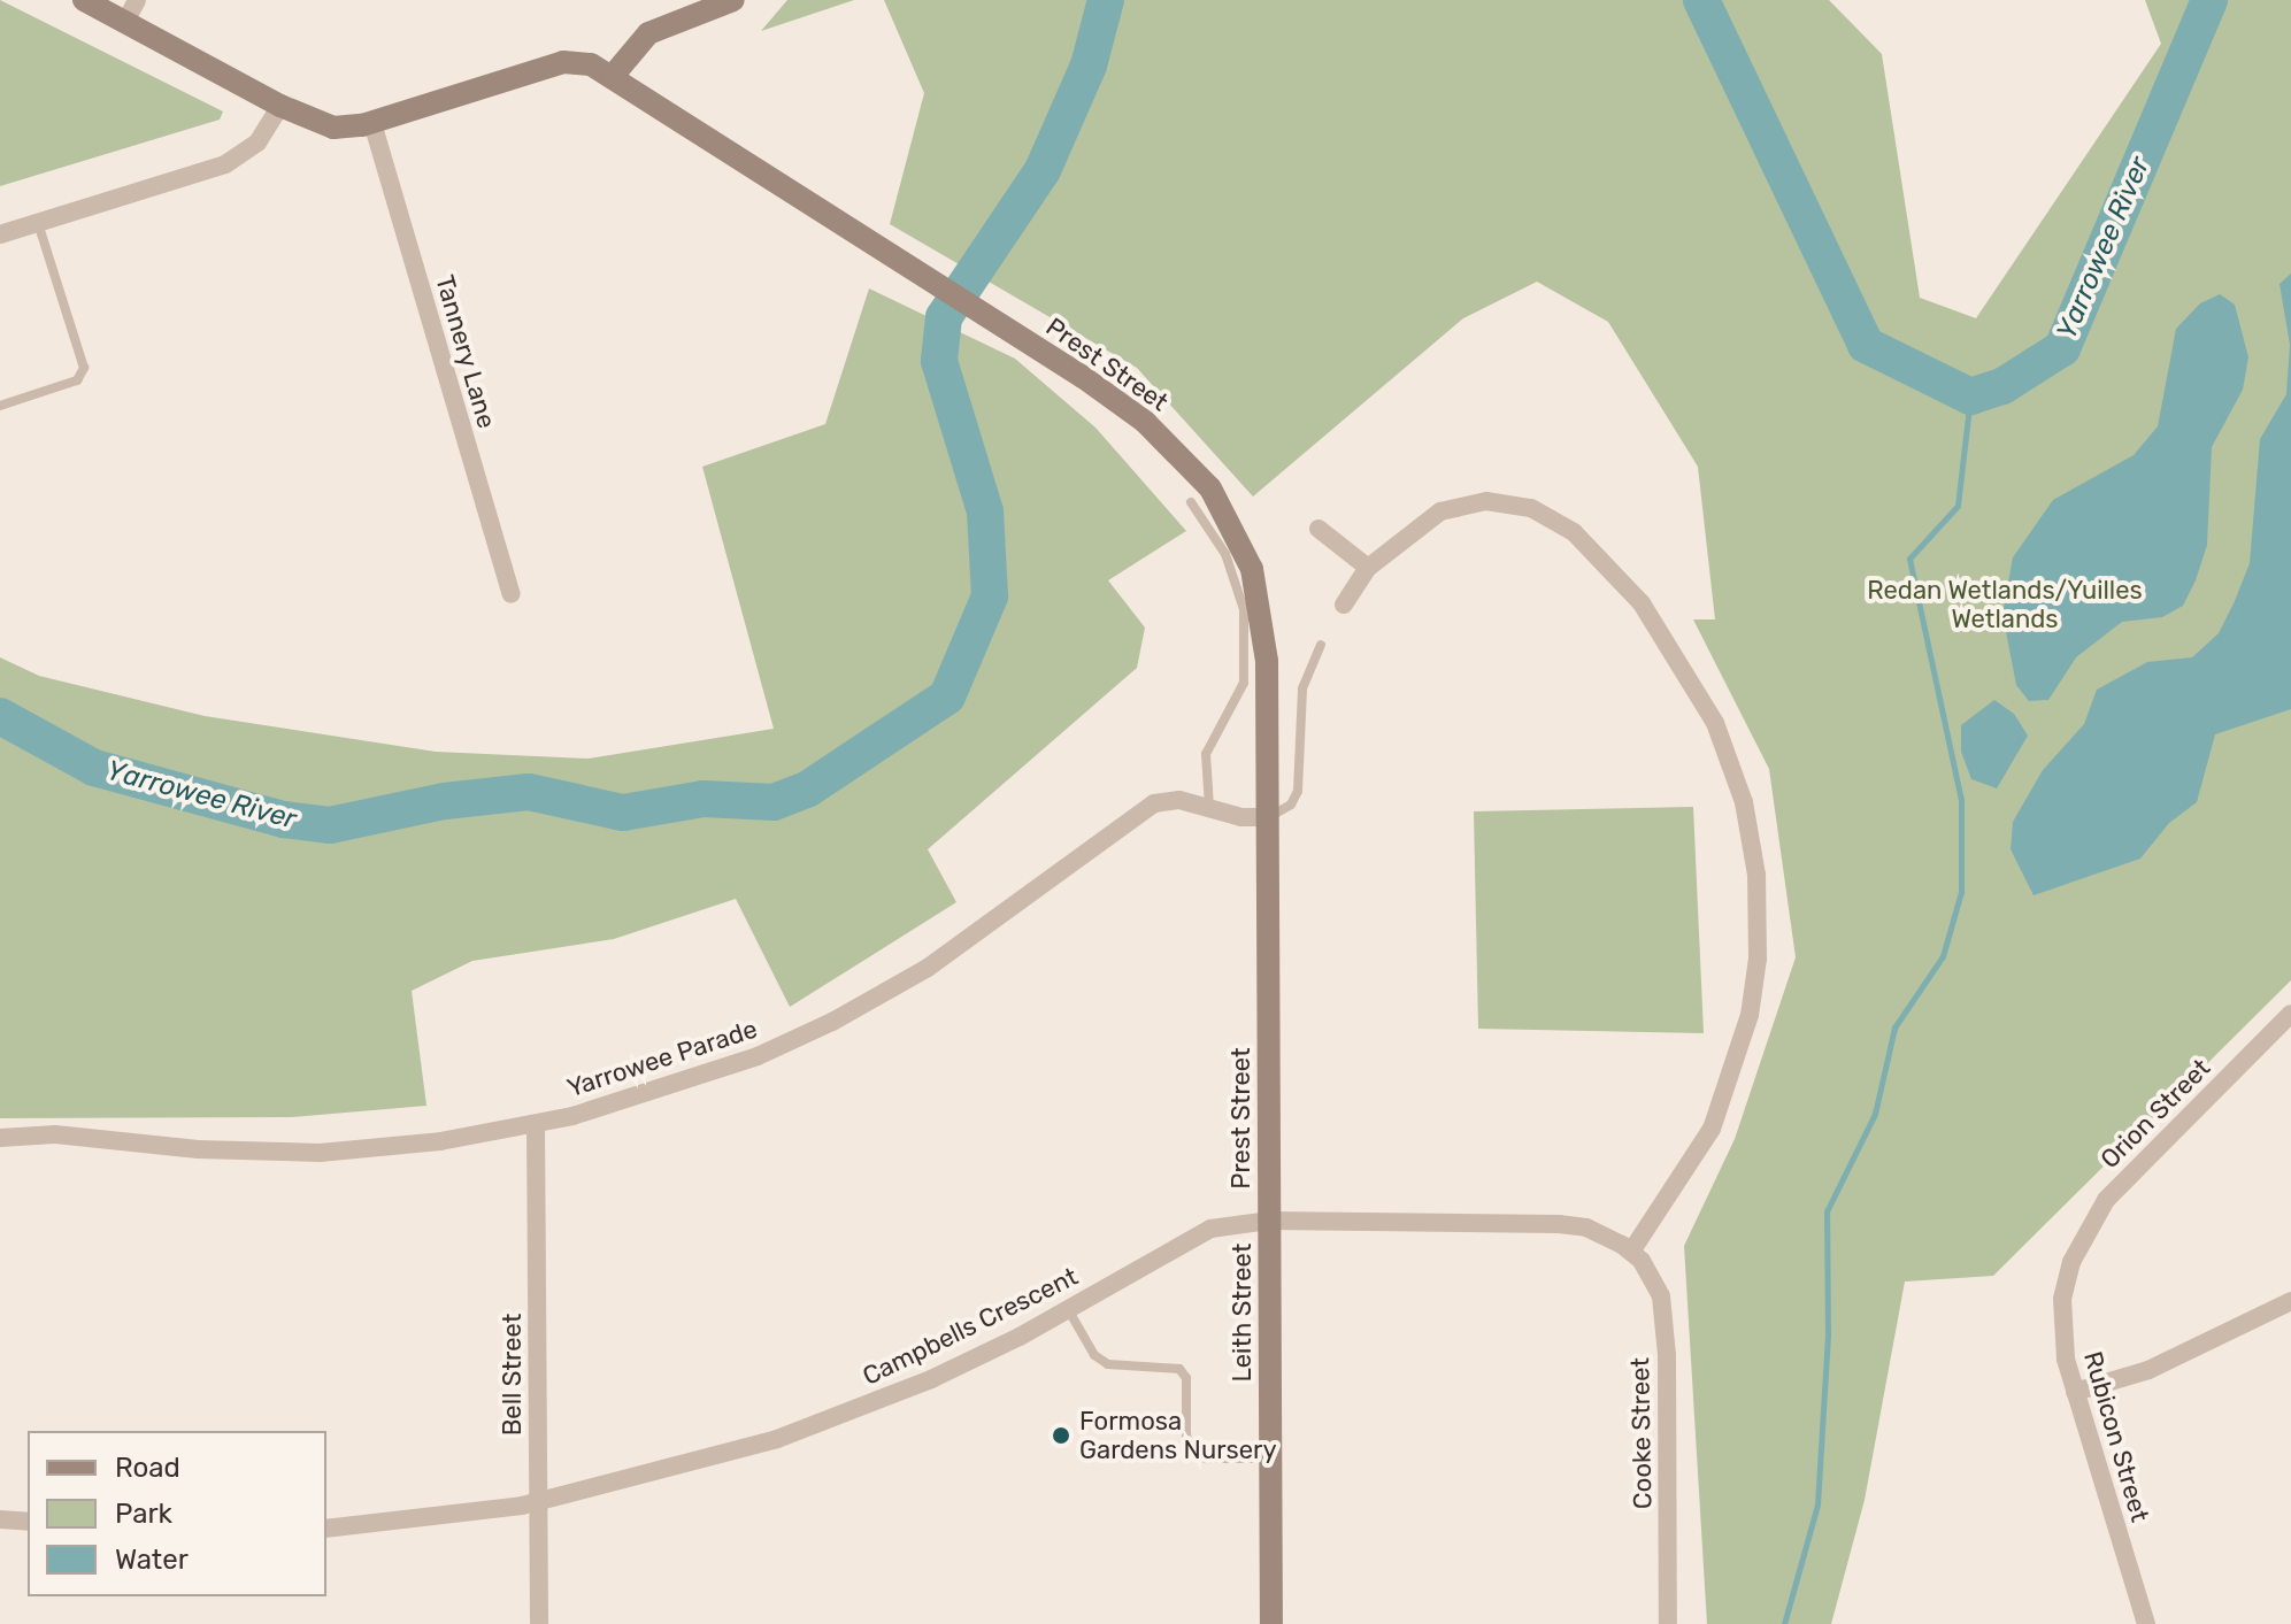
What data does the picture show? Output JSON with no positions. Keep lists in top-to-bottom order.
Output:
{
  "streets": {
    "main road": ["Prest Street", "Leith Street"],
    "street": [
      "Tannery Lane",
      "Yarrowee Parade",
      "Orion Street",
      "Campbells Crescent",
      "Bell Street",
      "Cooke Street",
      "Rubicon Street"
    ]
  },
  "crossings": [
    ["Tannery Lane", "Prest Street"],
    ["Prest Street", "Yarrowee Parade"],
    ["Prest Street", "Leith Street"],
    ["Prest Street", "Campbells Crescent"],
    ["Yarrowee Parade", "Bell Street"],
    ["Orion Street", "Rubicon Street"],
    ["Leith Street", "Campbells Crescent"],
    ["Campbells Crescent", "Bell Street"],
    ["Campbells Crescent", "Cooke Street"]
  ],
  "water": ["Yarrowee River"],
  "parks": ["Redan Wetlands/Yuilles Wetlands"],
  "places": ["Formosa Gardens Nursery"],
  "legend": ["Road", "Park", "Water"]
}
